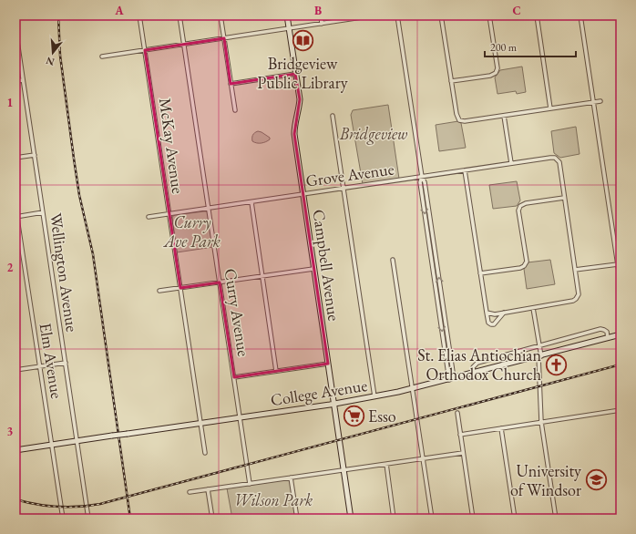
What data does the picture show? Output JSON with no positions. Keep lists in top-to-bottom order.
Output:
{
  "streets": {
    "street": [
      "McKay Avenue",
      "Grove Avenue",
      "Campbell Avenue",
      "Wellington Avenue",
      "Curry Avenue",
      "Elm Avenue",
      "College Avenue"
    ]
  },
  "crossings": [
    ["McKay Avenue", "Grove Avenue"],
    ["McKay Avenue", "College Avenue"],
    ["Grove Avenue", "Campbell Avenue"],
    ["Grove Avenue", "Curry Avenue"],
    ["Campbell Avenue", "College Avenue"],
    ["Wellington Avenue", "College Avenue"],
    ["Curry Avenue", "College Avenue"],
    ["Elm Avenue", "College Avenue"]
  ],
  "parks": ["Bridgeview", "Curry Ave Park", "Wilson Park"],
  "places": {
    "library": ["Bridgeview Public Library"],
    "church": ["St. Elias Antiochian Orthodox Church"],
    "supermarket": ["Esso"],
    "school or university": ["University of Windsor"]
  },
  "scale_bar": "200 m",
  "north": "bottom",
  "grid": {
    "columns": ["A", "B", "C"],
    "rows": ["1", "2", "3"]
  }
}
